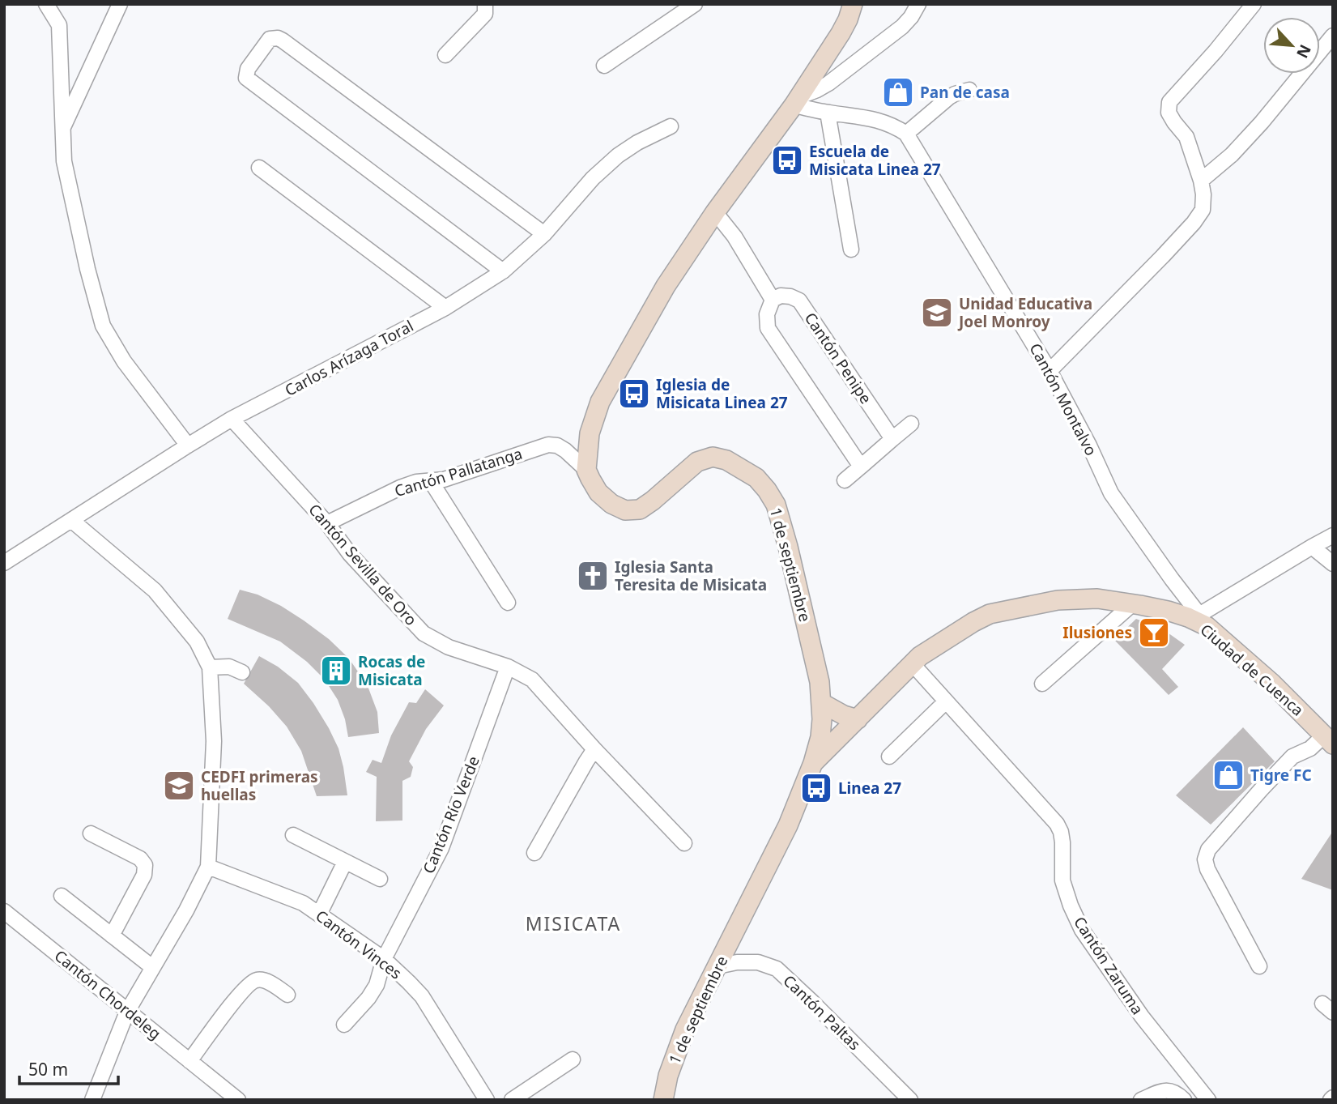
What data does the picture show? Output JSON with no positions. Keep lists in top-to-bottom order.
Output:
{
  "streets": {
    "street": [
      "Carlos Arízaga Toral",
      "Cantón Penipe",
      "Cantón Montalvo",
      "Cantón Pallatanga",
      "Cantón Sevilla de Oro",
      "1 de septiembre",
      "Ciudad de Cuenca",
      "Cantón Río Verde",
      "Cantón Vinces",
      "Cantón Zaruma",
      "Cantón Chordeleg",
      "Cantón Paltas"
    ]
  },
  "crossings": [
    ["Carlos Arízaga Toral", "Cantón Sevilla de Oro"],
    ["Cantón Montalvo", "Ciudad de Cuenca"],
    ["Cantón Pallatanga", "Cantón Sevilla de Oro"],
    ["Cantón Pallatanga", "1 de septiembre"],
    ["Cantón Sevilla de Oro", "Cantón Río Verde"],
    ["1 de septiembre", "Ciudad de Cuenca"],
    ["1 de septiembre", "Cantón Paltas"],
    ["Ciudad de Cuenca", "Cantón Zaruma"],
    ["Cantón Río Verde", "Cantón Vinces"]
  ],
  "districts": ["MISICATA"],
  "places": {
    "shop": ["Pan de casa", "Tigre FC"],
    "bus stop": ["Escuela de Misicata Linea 27", "Iglesia de Misicata Linea 27", "Linea 27"],
    "school or university": ["Unidad Educativa Joel Monroy", "CEDFI primeras huellas"],
    "church": ["Iglesia Santa Teresita de Misicata"],
    "bar": ["Ilusiones"],
    "building": ["Rocas de Misicata"]
  },
  "scale_bar": "50 m",
  "north": "bottom right"
}
